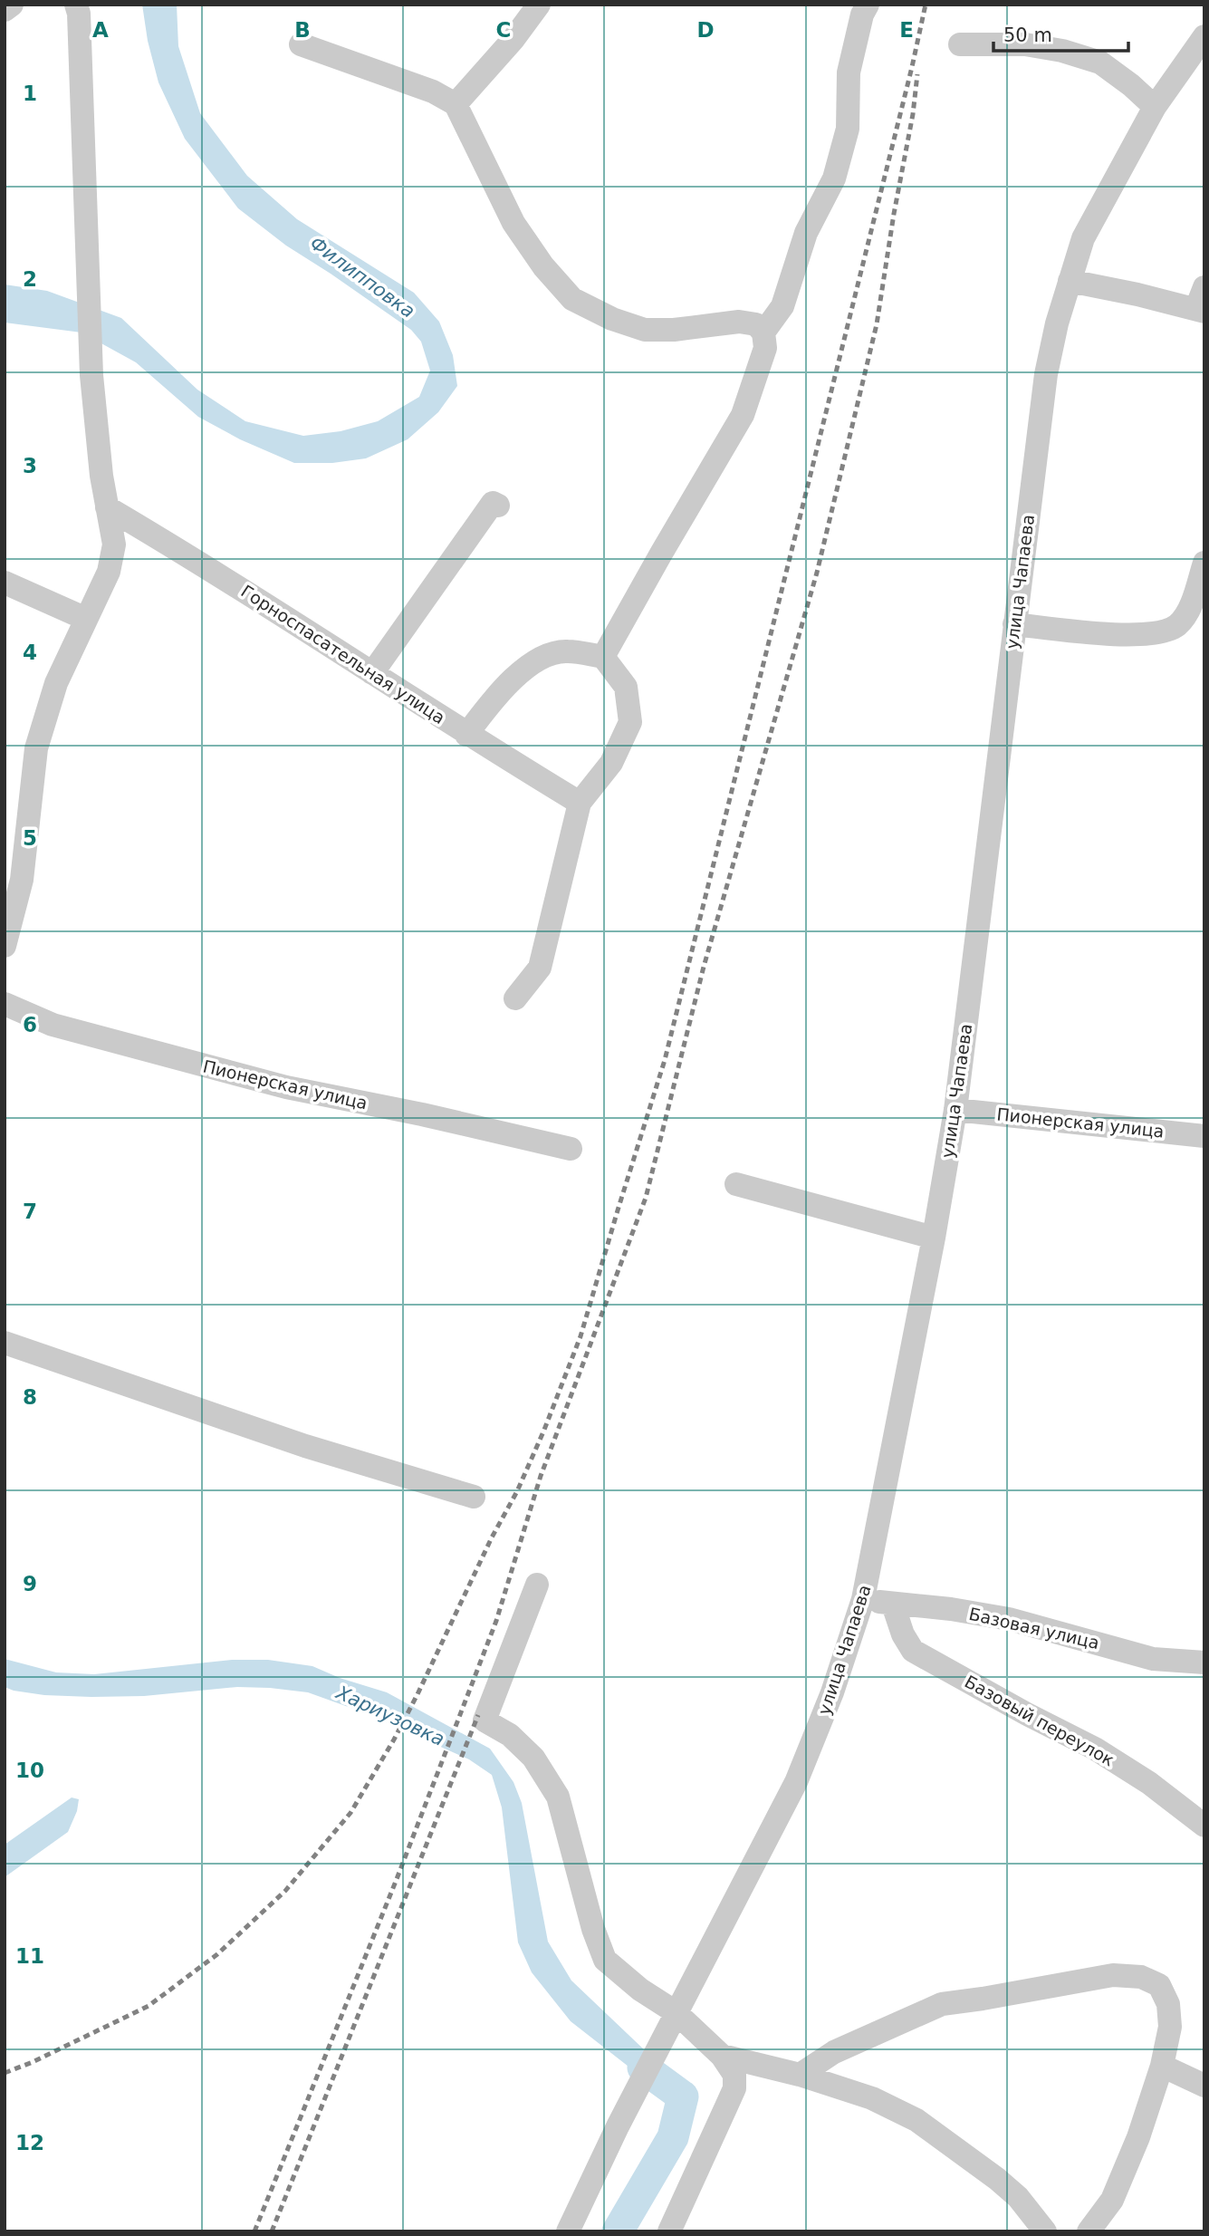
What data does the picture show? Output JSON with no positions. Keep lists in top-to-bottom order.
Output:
{
  "streets": {
    "street": [
      "улица Чапаева",
      "Горноспасательная улица",
      "Пионерская улица",
      "Базовая улица",
      "Базовый переулок"
    ]
  },
  "crossings": [
    ["улица Чапаева", "Пионерская улица"],
    ["улица Чапаева", "Базовая улица"],
    ["Базовая улица", "Базовый переулок"]
  ],
  "water": ["Филипповка", "Хариузовка"],
  "scale_bar": "50 m",
  "grid": {
    "columns": [
      "A",
      "B",
      "C",
      "D",
      "E"
    ],
    "rows": [
      "1",
      "2",
      "3",
      "4",
      "5",
      "6",
      "7",
      "8",
      "9",
      "10",
      "11",
      "12"
    ]
  }
}
